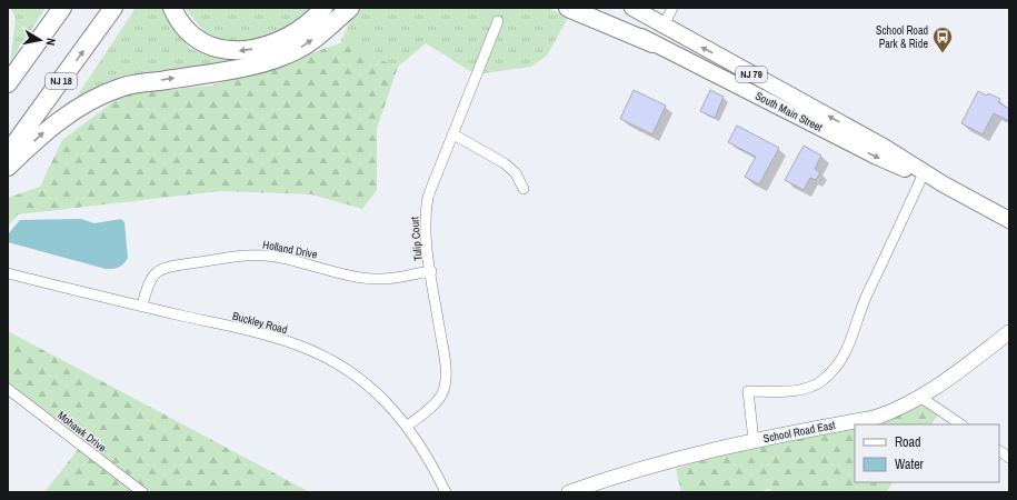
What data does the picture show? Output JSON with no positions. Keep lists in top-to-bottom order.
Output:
{
  "streets": {
    "highway": ["NJ 18"],
    "main road": ["NJ 79", "South Main Street"],
    "street": [
      "Tulip Court",
      "Holland Drive",
      "Buckley Road",
      "Mohawk Drive",
      "School Road East"
    ]
  },
  "crossings": [
    ["Tulip Court", "Holland Drive"],
    ["Tulip Court", "Buckley Road"],
    ["Holland Drive", "Buckley Road"]
  ],
  "places": {
    "bus stop": ["School Road Park & Ride"]
  },
  "legend": ["Road", "Water"],
  "north": "right"
}
